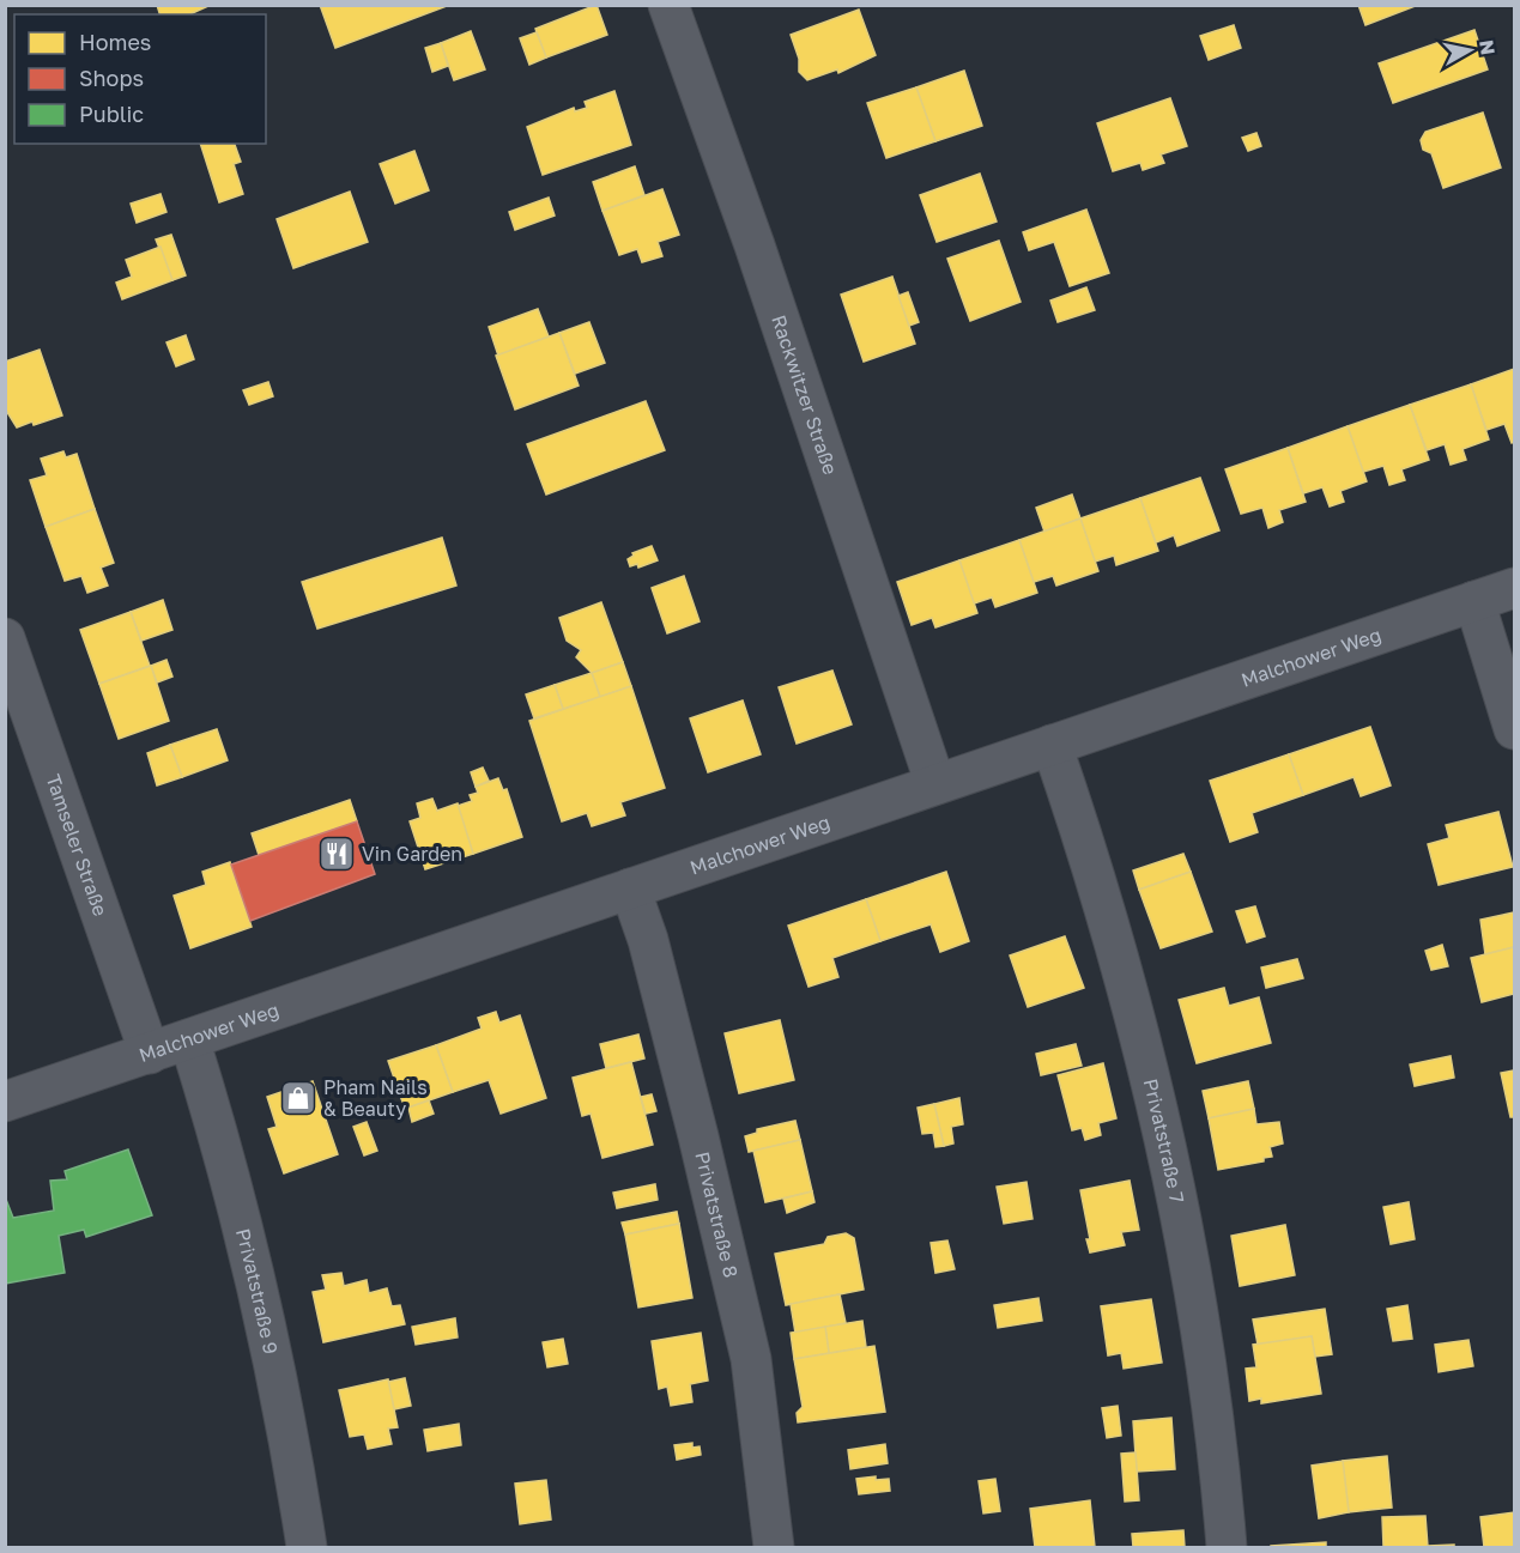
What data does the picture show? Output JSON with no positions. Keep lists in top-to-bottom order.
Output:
{
  "streets": {
    "street": [
      "Rackwitzer Straße",
      "Malchower Weg",
      "Tamseler Straße",
      "Privatstraße 7",
      "Privatstraße 8",
      "Privatstraße 9"
    ]
  },
  "crossings": [
    ["Rackwitzer Straße", "Malchower Weg"],
    ["Malchower Weg", "Tamseler Straße"],
    ["Malchower Weg", "Privatstraße 7"],
    ["Malchower Weg", "Privatstraße 8"],
    ["Malchower Weg", "Privatstraße 9"]
  ],
  "places": {
    "restaurant": ["Vin Garden"],
    "shop": ["Pham Nails & Beauty"]
  },
  "legend": ["Homes", "Shops", "Public"],
  "north": "right"
}
